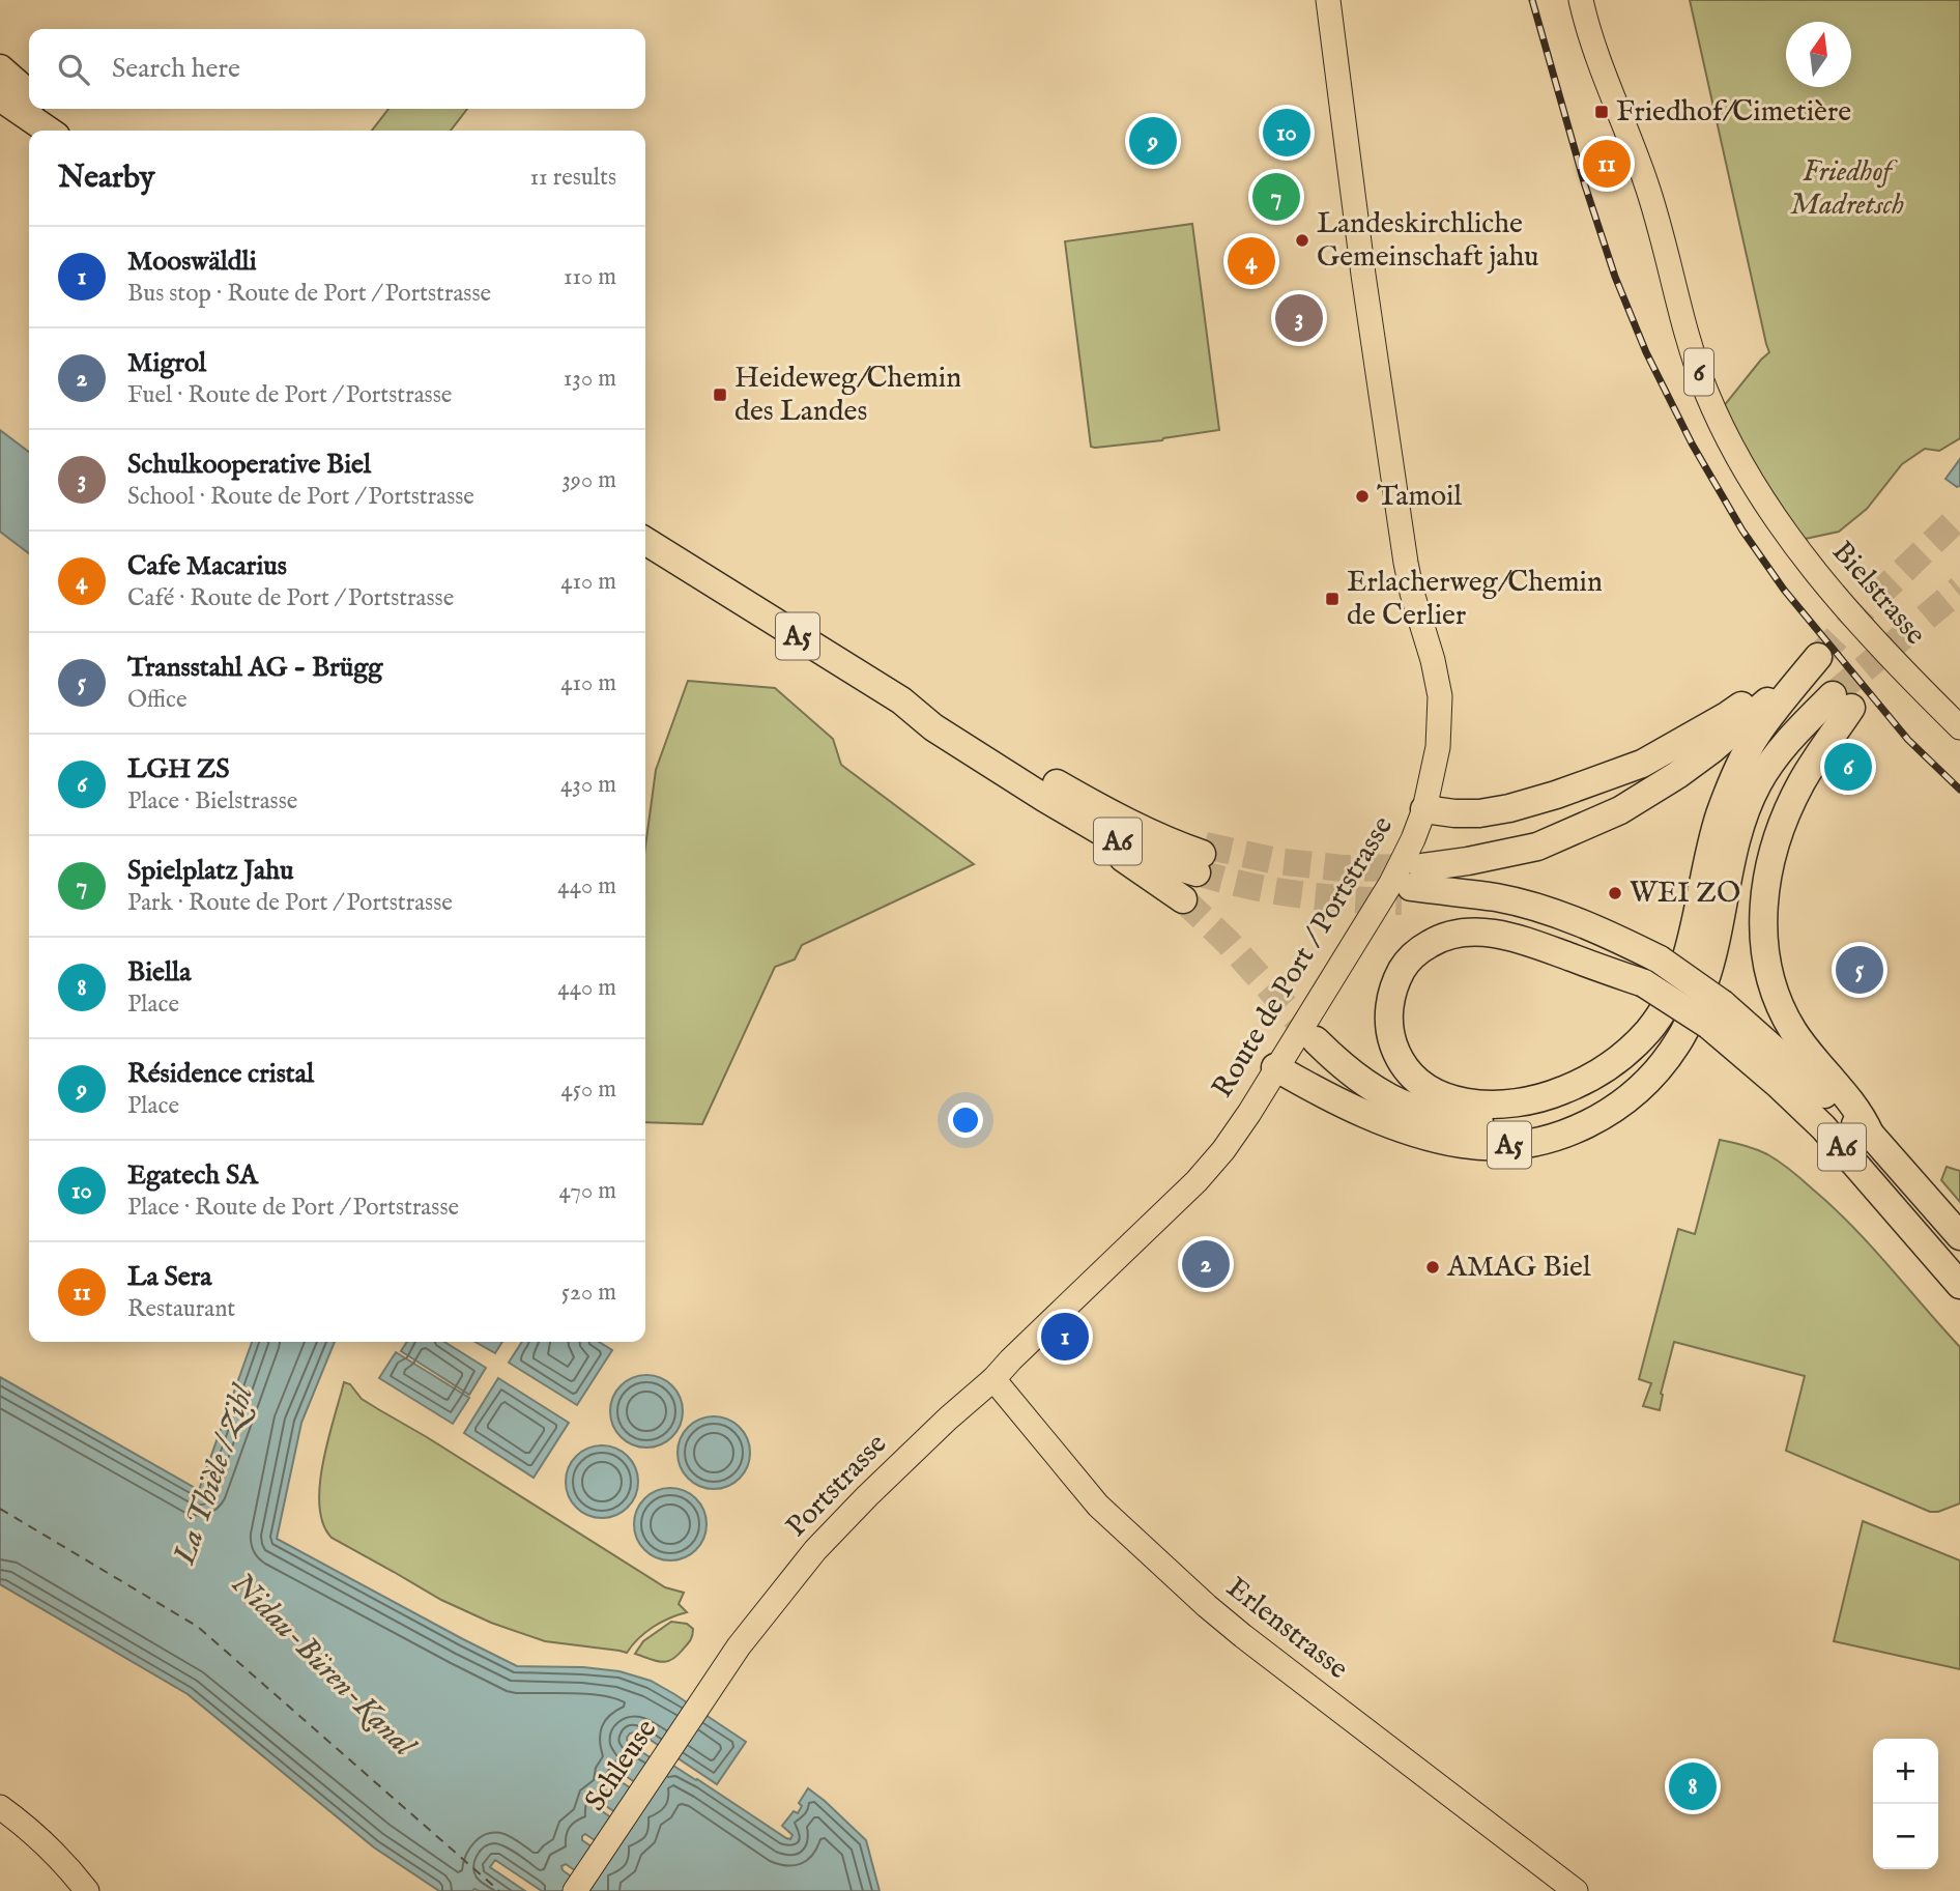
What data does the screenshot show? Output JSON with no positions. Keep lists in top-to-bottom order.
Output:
{
  "streets": {
    "highway": ["A5", "A6"],
    "main road": [
      "6",
      "Bielstrasse",
      "Route de Port / Portstrasse",
      "Portstrasse",
      "Erlenstrasse",
      "Schleuse"
    ]
  },
  "crossings": [
    ["A5", "A6"],
    ["A5", "Route de Port / Portstrasse"],
    ["Route de Port / Portstrasse", "Portstrasse"],
    ["Route de Port / Portstrasse", "Erlenstrasse"],
    ["Portstrasse", "Erlenstrasse"],
    ["Portstrasse", "Schleuse"]
  ],
  "water": ["La Thièle / Zihl", "Nidau-Büren-Kanal"],
  "parks": ["Friedhof Madretsch"],
  "places": {
    "transit": ["Friedhof/Cimetière", "Heideweg/Chemin des Landes", "Erlacherweg/Chemin de Cerlier"],
    "other": [
      "Landeskirchliche Gemeinschaft jahu",
      "Tamoil",
      "WEI ZO",
      "AMAG Biel"
    ]
  },
  "north": "top",
  "page": {
    "search": "Search here",
    "pins": [
      "10",
      "9",
      "11",
      "7",
      "4",
      "3",
      "6",
      "5",
      "2",
      "1",
      "8"
    ],
    "heading": ["Nearby", "11 results"],
    "list": [
      {
        "mark": "1",
        "name": "Mooswäldli",
        "note": "Bus stop · Route de Port / Portstrasse",
        "value": "110 m"
      },
      {
        "mark": "2",
        "name": "Migrol",
        "note": "Fuel · Route de Port / Portstrasse",
        "value": "130 m"
      },
      {
        "mark": "3",
        "name": "Schulkooperative Biel",
        "note": "School · Route de Port / Portstrasse",
        "value": "390 m"
      },
      {
        "mark": "4",
        "name": "Cafe Macarius",
        "note": "Café · Route de Port / Portstrasse",
        "value": "410 m"
      },
      {
        "mark": "5",
        "name": "Transstahl AG - Brügg",
        "note": "Office",
        "value": "410 m"
      },
      {
        "mark": "6",
        "name": "LGH ZS",
        "note": "Place · Bielstrasse",
        "value": "430 m"
      },
      {
        "mark": "7",
        "name": "Spielplatz Jahu",
        "note": "Park · Route de Port / Portstrasse",
        "value": "440 m"
      },
      {
        "mark": "8",
        "name": "Biella",
        "note": "Place",
        "value": "440 m"
      },
      {
        "mark": "9",
        "name": "Résidence cristal",
        "note": "Place",
        "value": "450 m"
      },
      {
        "mark": "10",
        "name": "Egatech SA",
        "note": "Place · Route de Port / Portstrasse",
        "value": "470 m"
      },
      {
        "mark": "11",
        "name": "La Sera",
        "note": "Restaurant",
        "value": "520 m"
      }
    ],
    "map_buttons": ["+", "−"]
  }
}
